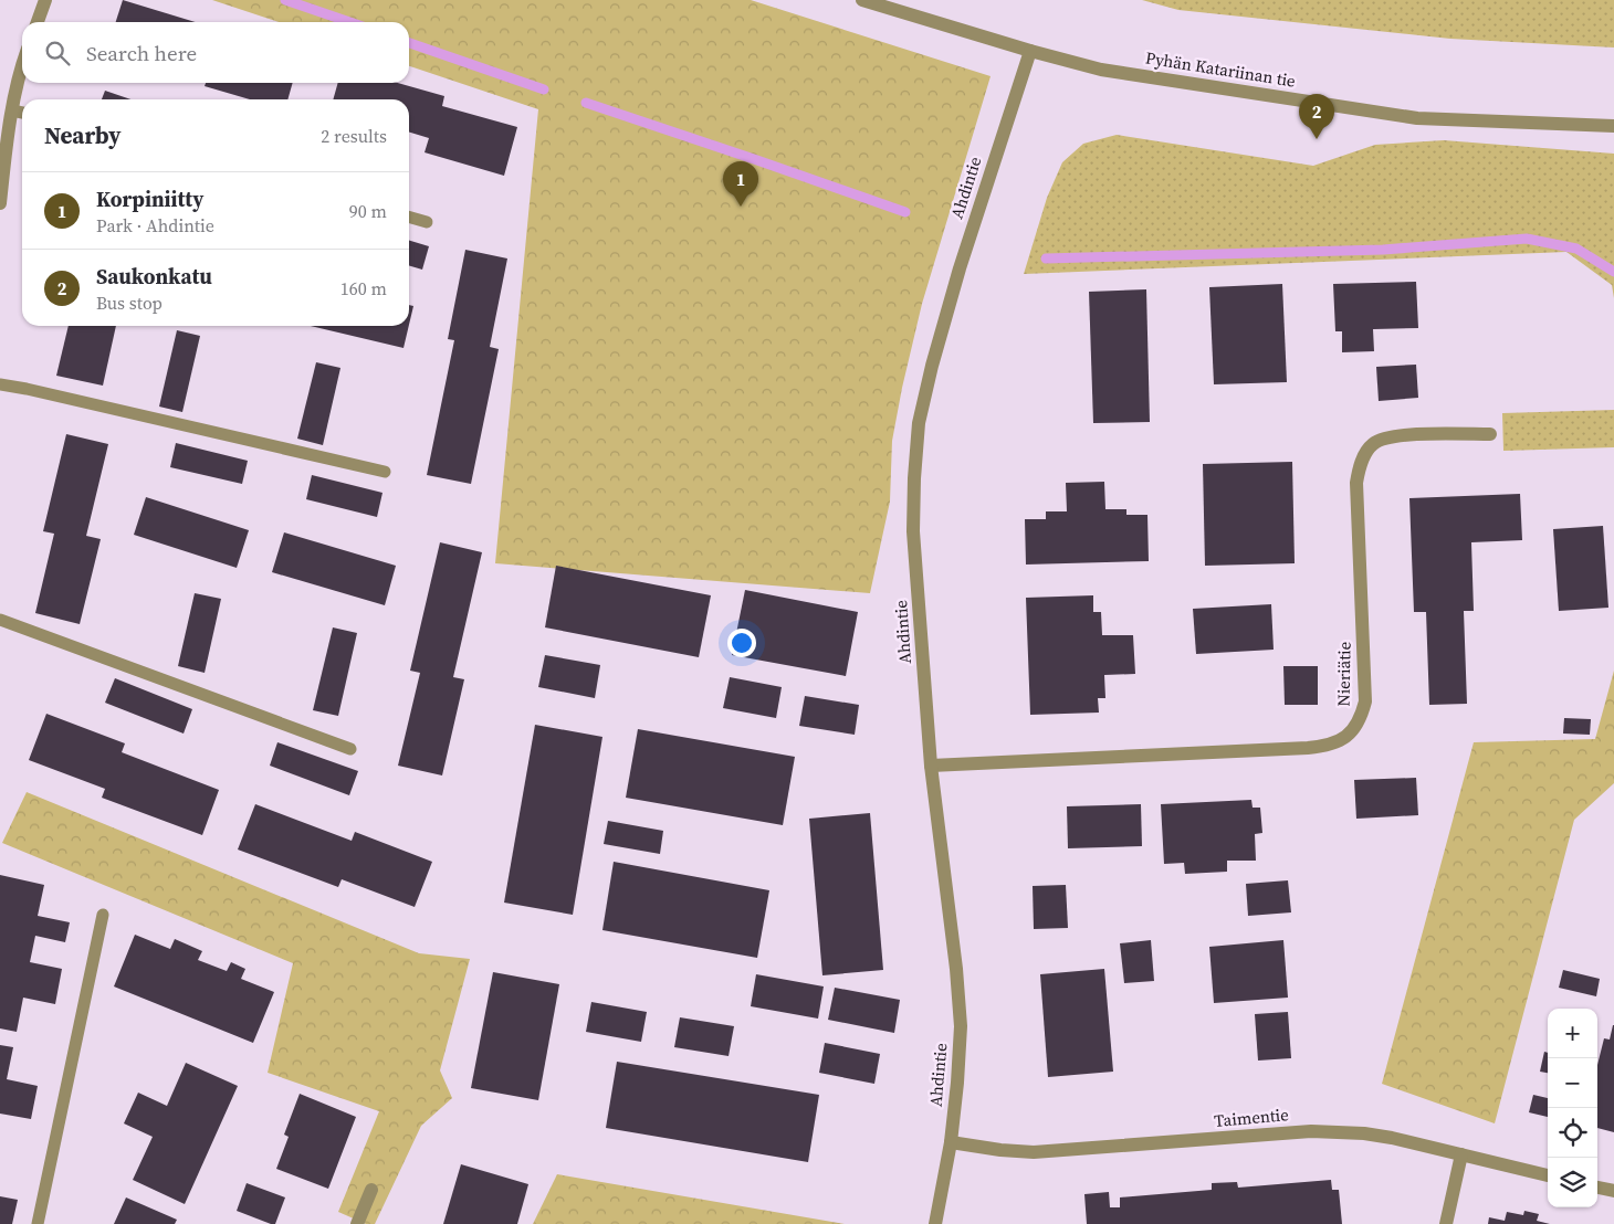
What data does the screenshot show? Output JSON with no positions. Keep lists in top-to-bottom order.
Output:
{
  "streets": {
    "street": [
      "Pyhän Katariinan tie",
      "Ahdintie",
      "Nieriätie",
      "Taimentie"
    ]
  },
  "crossings": [
    ["Pyhän Katariinan tie", "Ahdintie"],
    ["Ahdintie", "Nieriätie"],
    ["Ahdintie", "Taimentie"]
  ],
  "page": {
    "search": "Search here",
    "pins": ["2", "1"],
    "heading": ["Nearby", "2 results"],
    "list": [
      {
        "mark": "1",
        "name": "Korpiniitty",
        "note": "Park · Ahdintie",
        "value": "90 m"
      },
      {
        "mark": "2",
        "name": "Saukonkatu",
        "note": "Bus stop",
        "value": "160 m"
      }
    ],
    "map_buttons": ["+", "−"]
  }
}
